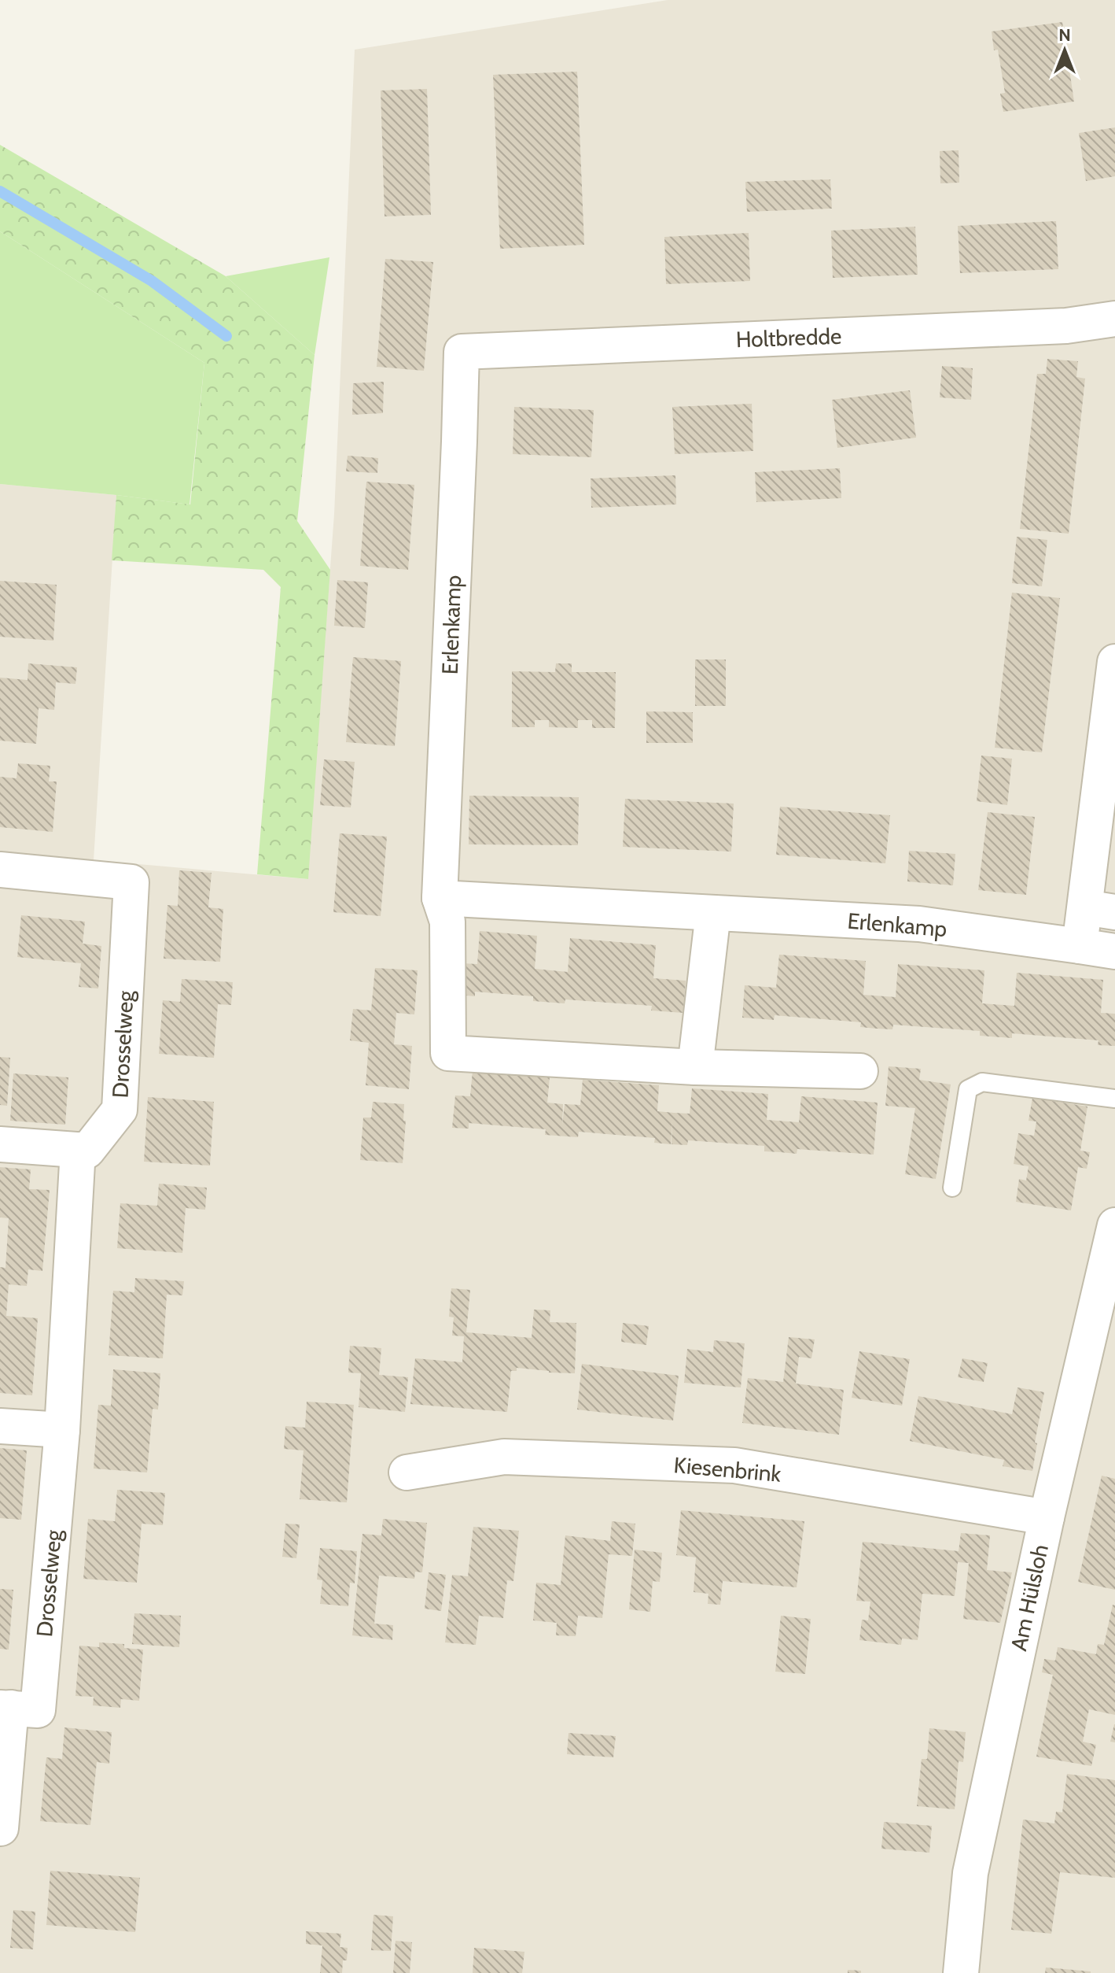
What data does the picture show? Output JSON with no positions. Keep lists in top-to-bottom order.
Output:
{
  "streets": {
    "street": [
      "Holtbredde",
      "Erlenkamp",
      "Drosselweg",
      "Kiesenbrink",
      "Am Hülsloh"
    ]
  },
  "crossings": [
    ["Holtbredde", "Erlenkamp"],
    ["Kiesenbrink", "Am Hülsloh"]
  ],
  "north": "top"
}
